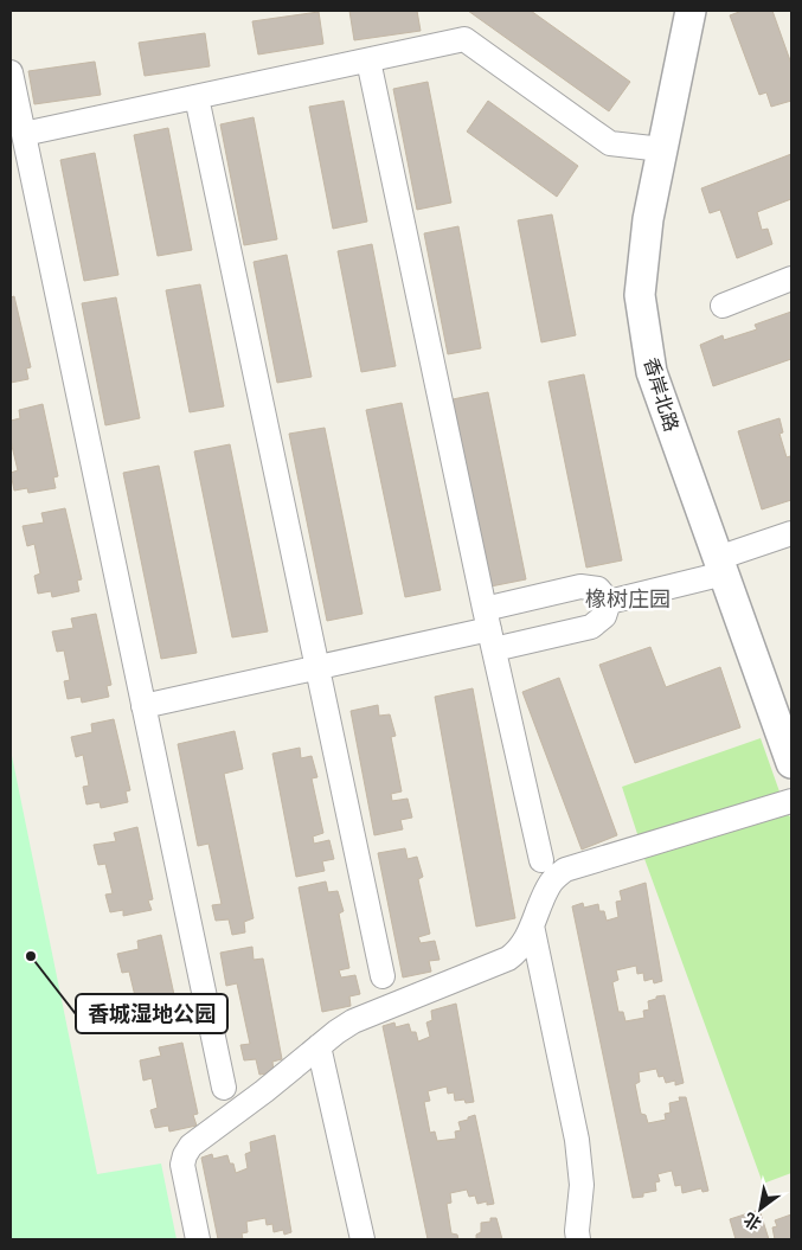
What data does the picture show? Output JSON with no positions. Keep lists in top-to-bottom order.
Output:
{
  "streets": {
    "street": ["香岸北路"]
  },
  "districts": ["橡树庄园"],
  "places": ["香城湿地公园"],
  "north": "bottom left"
}
